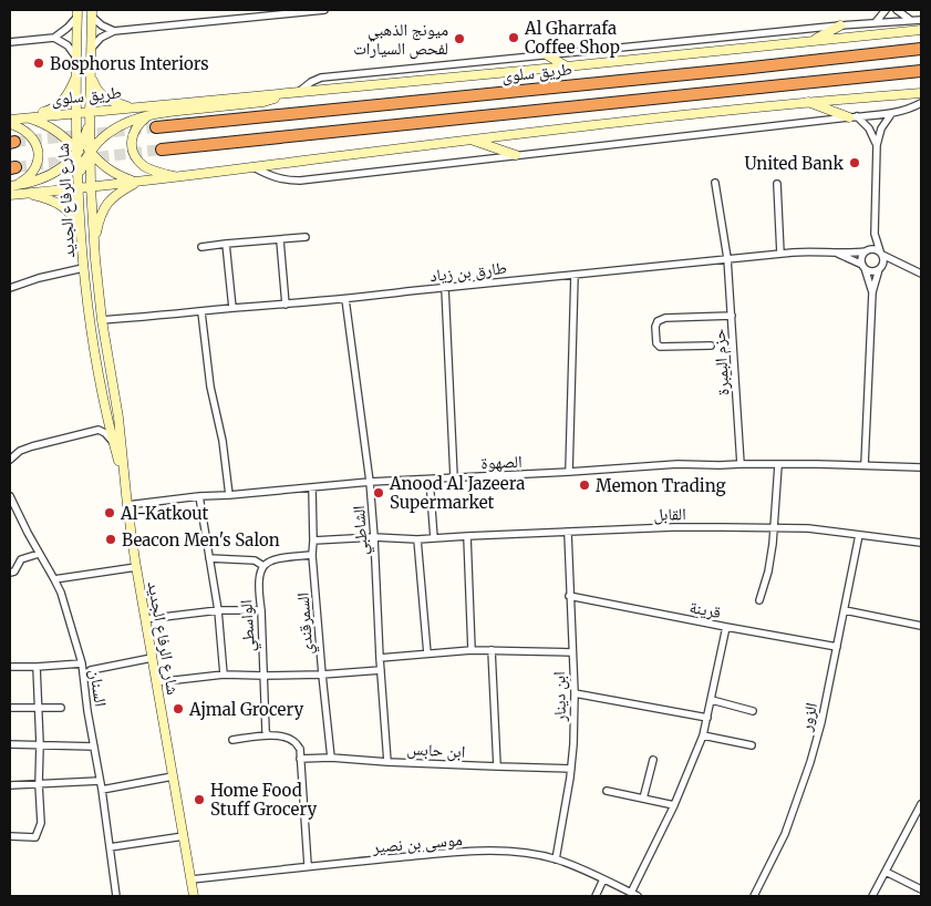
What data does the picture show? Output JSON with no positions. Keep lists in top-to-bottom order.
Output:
{
  "streets": {
    "highway": ["طريق سلوى"],
    "main road": ["شارع الرفاع الجديد"],
    "street": [
      "طارق بن زياد",
      "حزم البمبرة",
      "الصهوة",
      "القابل",
      "الشاطبي",
      "قرينة",
      "السمرقندي",
      "الواسطي",
      "السنان",
      "ابن دينار",
      "الزور",
      "ابن حابس",
      "موسى بن نصير"
    ]
  },
  "crossings": [
    ["طريق سلوى", "شارع الرفاع الجديد"],
    ["شارع الرفاع الجديد", "طارق بن زياد"],
    ["شارع الرفاع الجديد", "الصهوة"],
    ["شارع الرفاع الجديد", "موسى بن نصير"],
    ["طارق بن زياد", "حزم البمبرة"],
    ["طارق بن زياد", "الشاطبي"],
    ["حزم البمبرة", "الصهوة"],
    ["الصهوة", "الشاطبي"],
    ["الصهوة", "السمرقندي"],
    ["القابل", "الشاطبي"],
    ["القابل", "السمرقندي"],
    ["القابل", "ابن دينار"],
    ["القابل", "الزور"],
    ["الشاطبي", "ابن حابس"],
    ["قرينة", "ابن دينار"],
    ["قرينة", "الزور"],
    ["السمرقندي", "ابن حابس"],
    ["ابن دينار", "ابن حابس"],
    ["ابن دينار", "موسى بن نصير"]
  ],
  "places": [
    "Al Gharrafa Coffee Shop",
    "ميونج الذهبي لفحص السيارات",
    "Bosphorus Interiors",
    "United Bank",
    "Memon Trading",
    "Anood Al Jazeera Supermarket",
    "Al-Katkout",
    "Beacon Men's Salon",
    "Ajmal Grocery",
    "Home Food Stuff Grocery"
  ]
}
